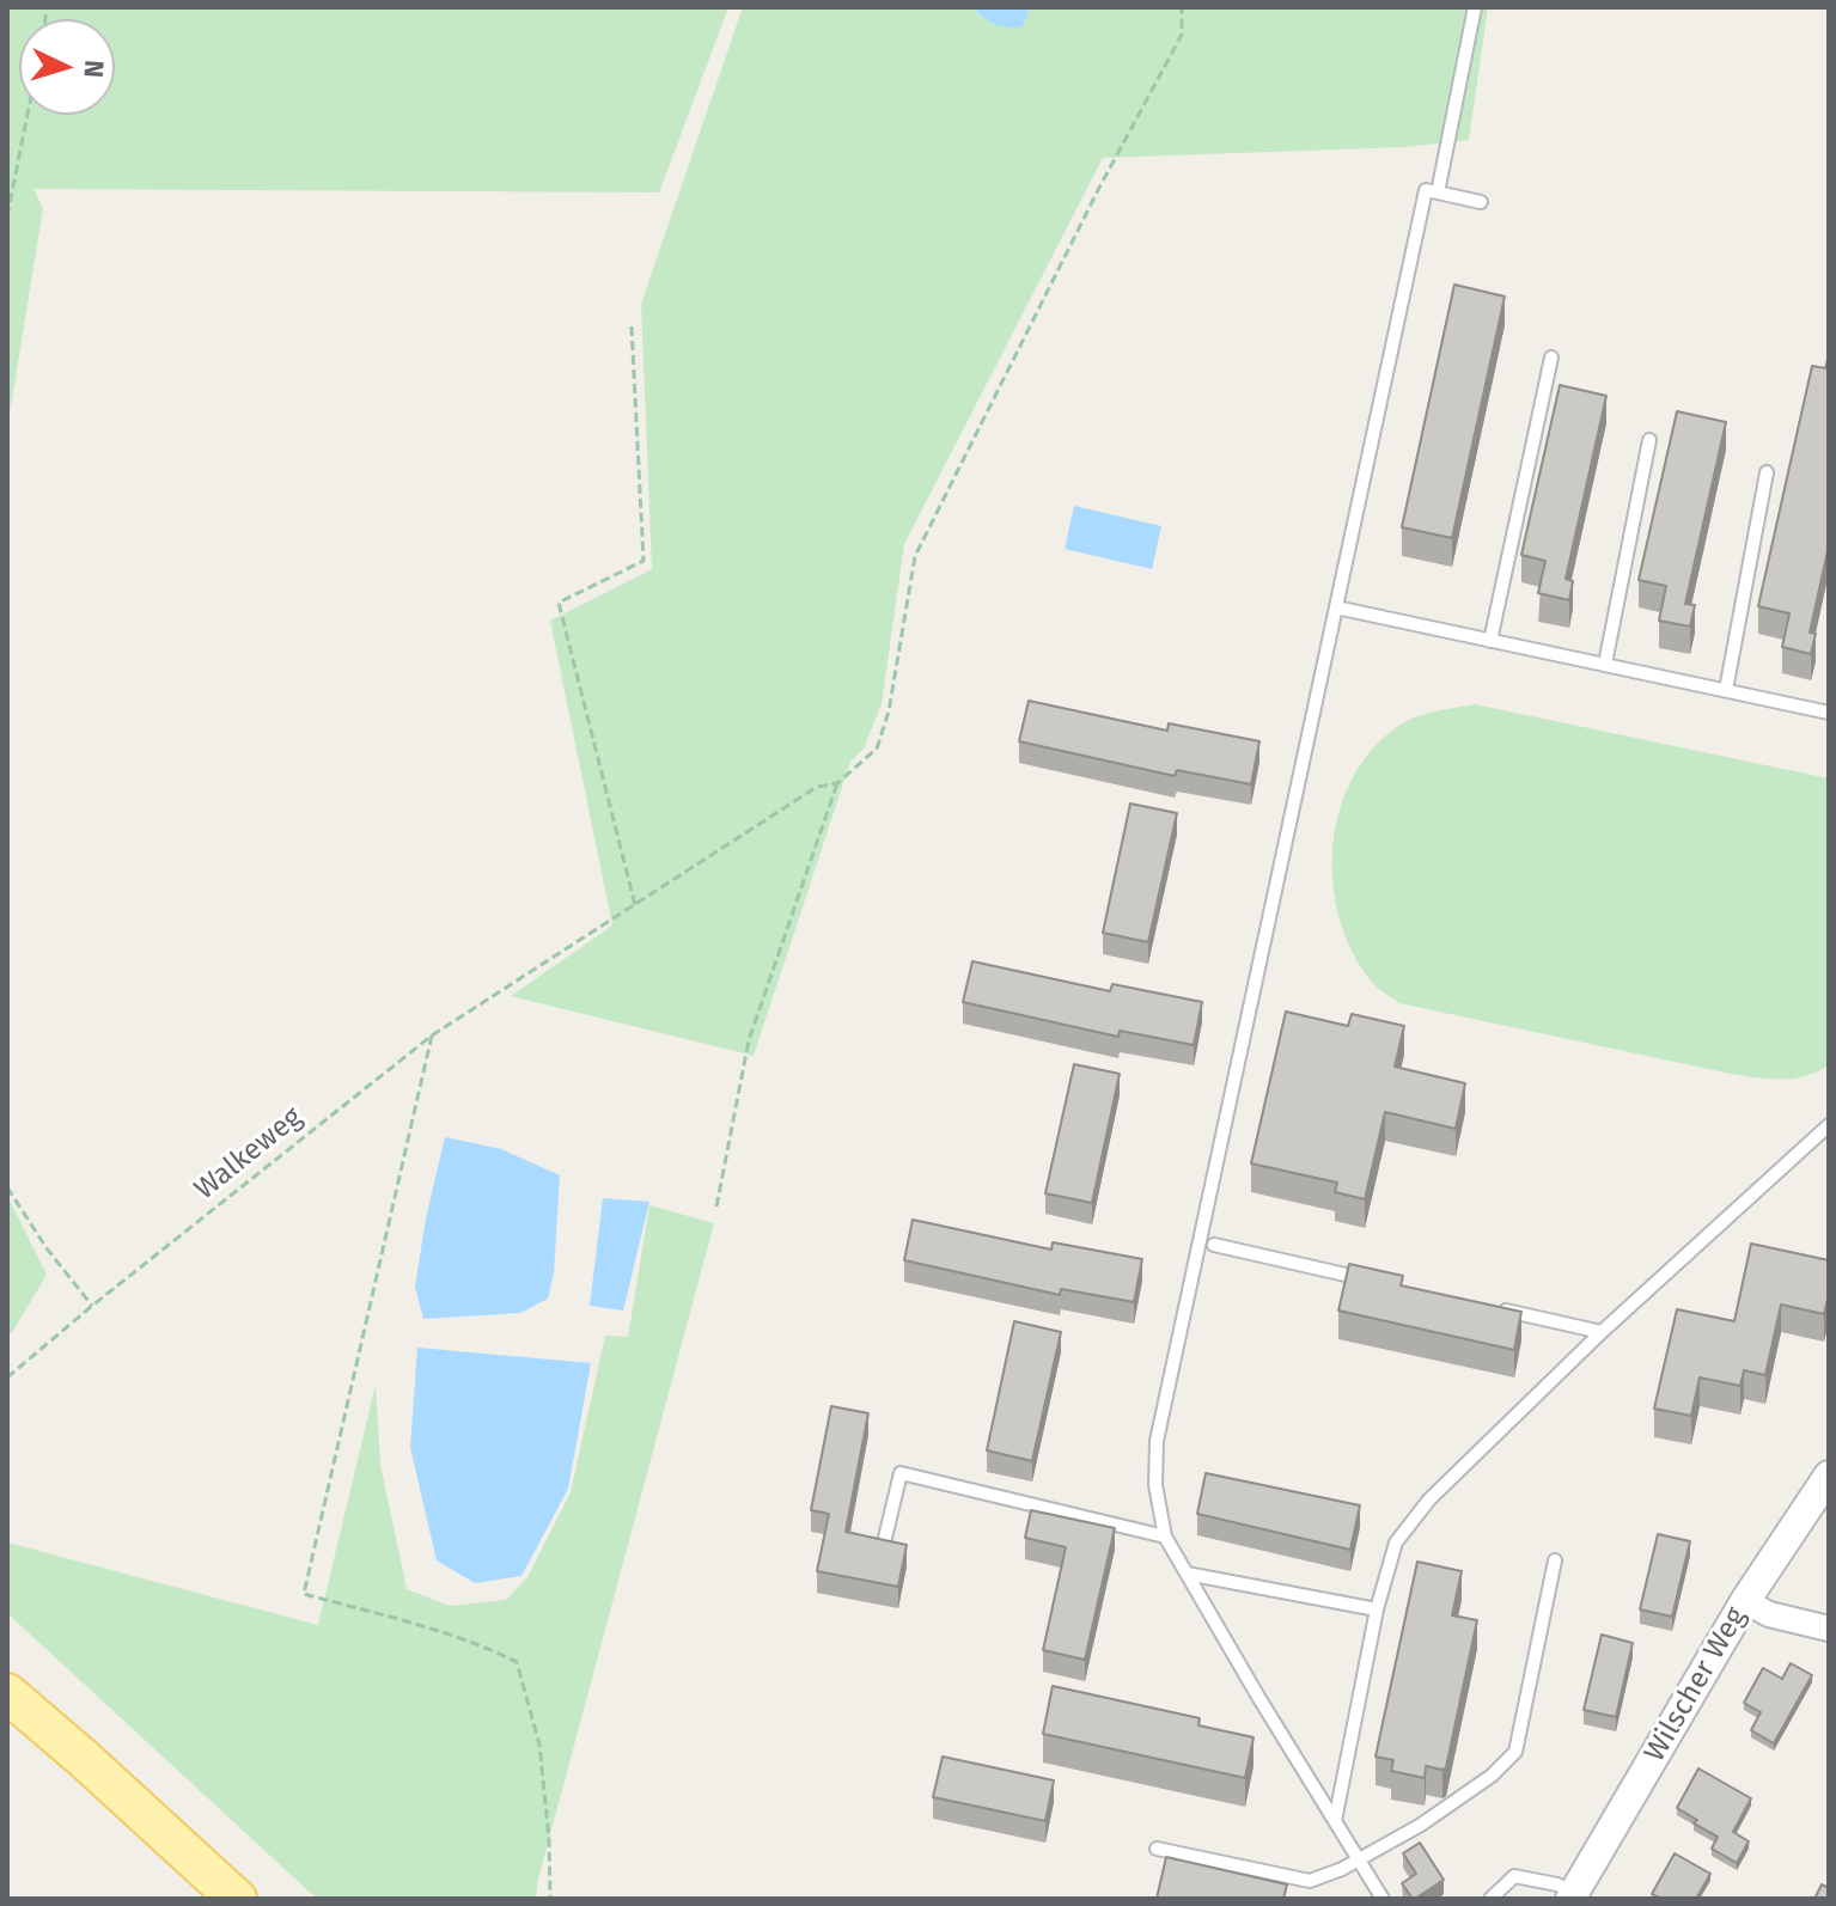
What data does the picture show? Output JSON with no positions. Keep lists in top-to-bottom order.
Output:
{
  "streets": {
    "street": ["Wilscher Weg"],
    "path": ["Walkeweg"]
  },
  "north": "right"
}
